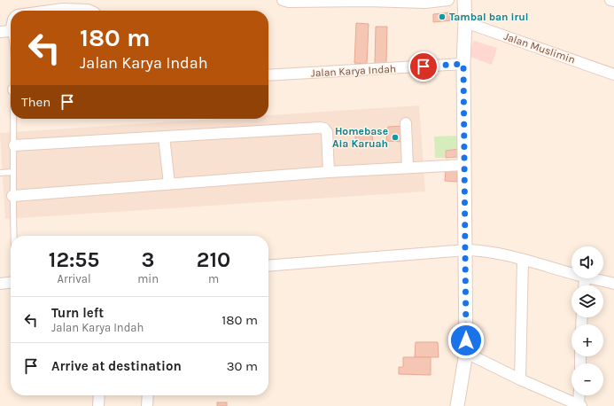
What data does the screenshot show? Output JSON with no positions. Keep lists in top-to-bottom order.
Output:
{
  "streets": {
    "street": ["Jalan Muslimin", "Jalan Karya Indah"]
  },
  "places": ["Tambal ban irul", "Homebase Aia Karuah"],
  "page": {
    "turn": ["180 m", "Jalan Karya Indah"],
    "then": "Then",
    "eta": [
      "12:55",
      "Arrival",
      "3",
      "min",
      "210",
      "m"
    ],
    "map_buttons": ["+", "−"],
    "list": [
      {
        "name": "Turn left",
        "note": "Jalan Karya Indah",
        "value": "180 m"
      },
      {
        "name": "Arrive at destination",
        "value": "30 m"
      }
    ]
  }
}
